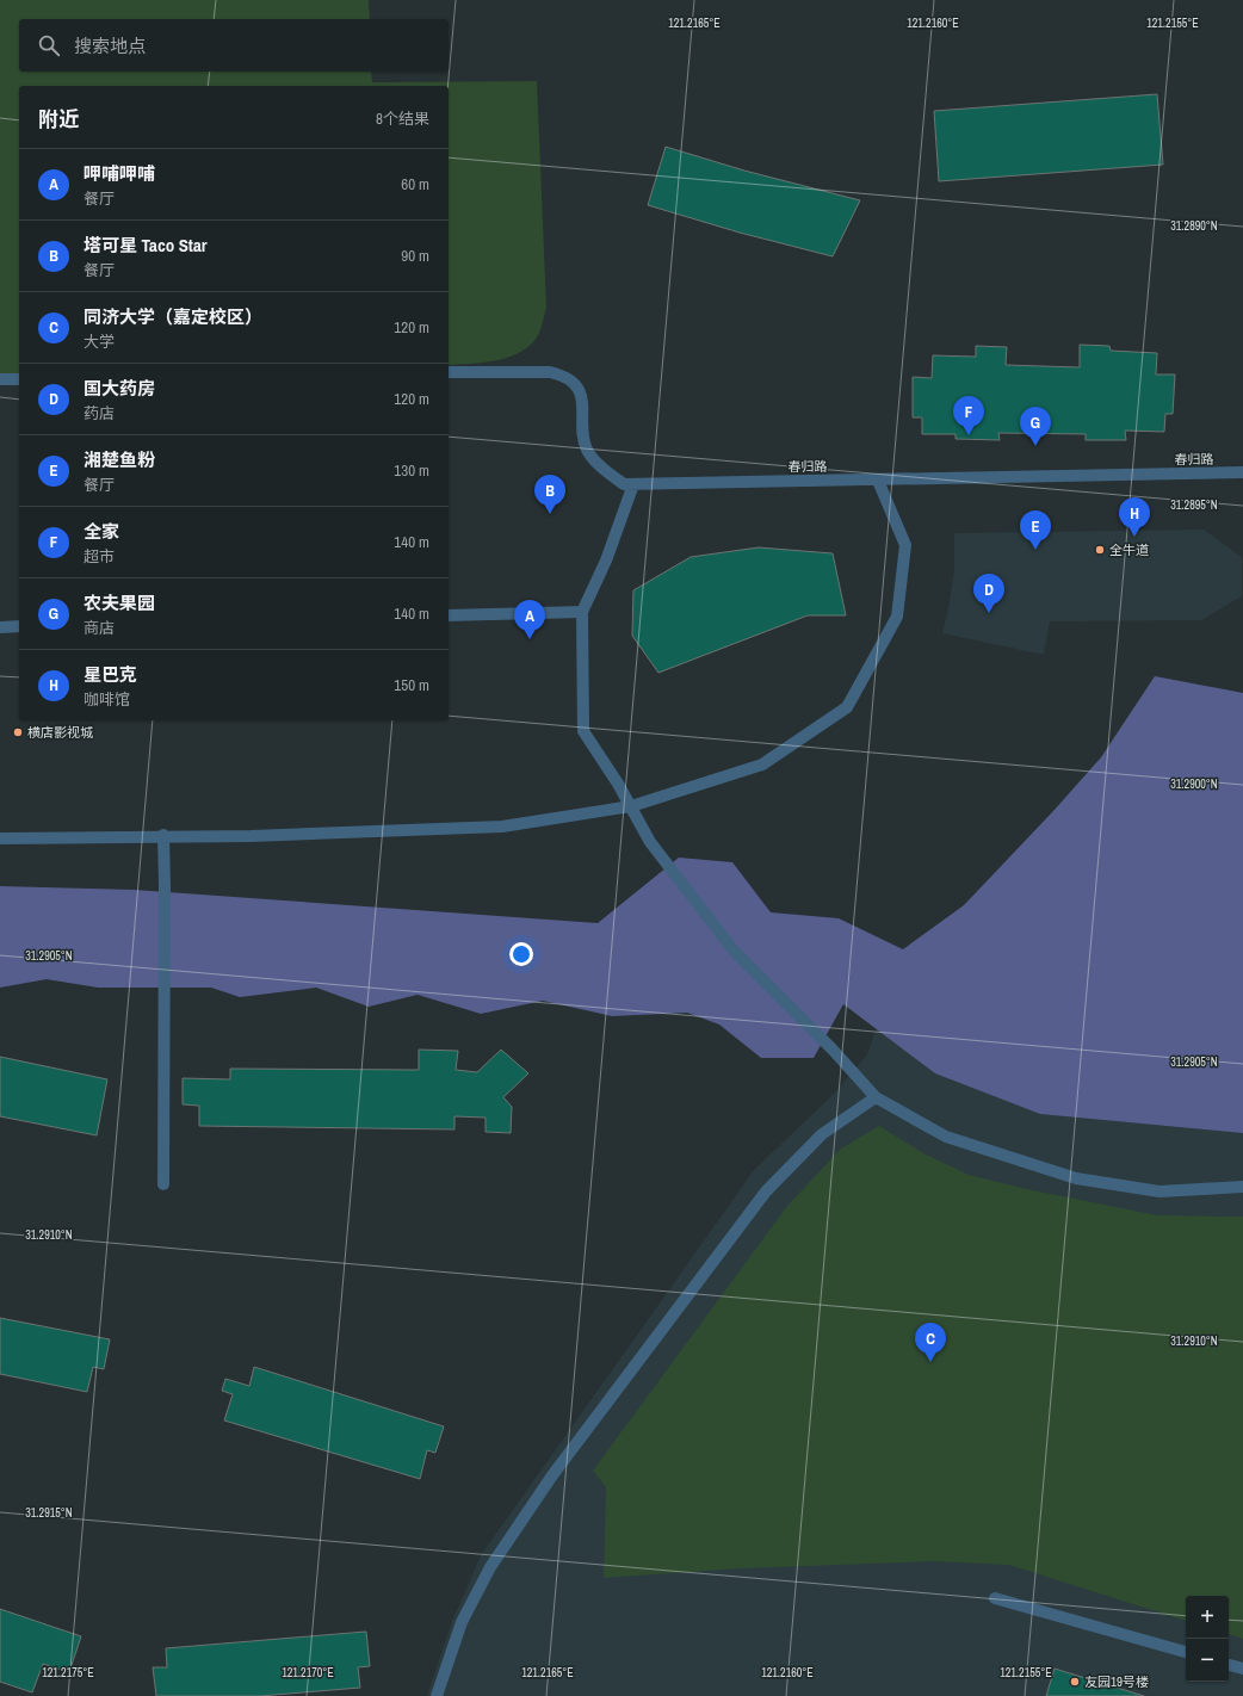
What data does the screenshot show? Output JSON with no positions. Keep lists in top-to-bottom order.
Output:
{
  "streets": {
    "street": ["春归路"]
  },
  "places": ["全牛道", "横店影视城", "友园19号楼"],
  "page": {
    "search": "搜索地点",
    "heading": ["附近", "8个结果"],
    "list": [
      {
        "mark": "A",
        "name": "呷哺呷哺",
        "note": "餐厅",
        "value": "60 m"
      },
      {
        "mark": "B",
        "name": "塔可星 Taco Star",
        "note": "餐厅",
        "value": "90 m"
      },
      {
        "mark": "C",
        "name": "同济大学（嘉定校区）",
        "note": "大学",
        "value": "120 m"
      },
      {
        "mark": "D",
        "name": "国大药房",
        "note": "药店",
        "value": "120 m"
      },
      {
        "mark": "E",
        "name": "湘楚鱼粉",
        "note": "餐厅",
        "value": "130 m"
      },
      {
        "mark": "F",
        "name": "全家",
        "note": "超市",
        "value": "140 m"
      },
      {
        "mark": "G",
        "name": "农夫果园",
        "note": "商店",
        "value": "140 m"
      },
      {
        "mark": "H",
        "name": "星巴克",
        "note": "咖啡馆",
        "value": "150 m"
      }
    ],
    "pins": [
      "F",
      "G",
      "B",
      "H",
      "E",
      "D",
      "A",
      "C"
    ],
    "map_buttons": ["+", "−"]
  },
  "coordinates": [
    "121.2165°E",
    "121.2160°E",
    "121.2155°E",
    "31.2890°N",
    "31.2895°N",
    "31.2900°N",
    "31.2905°N",
    "31.2910°N",
    "31.2915°N",
    "121.2175°E",
    "121.2170°E"
  ]
}
